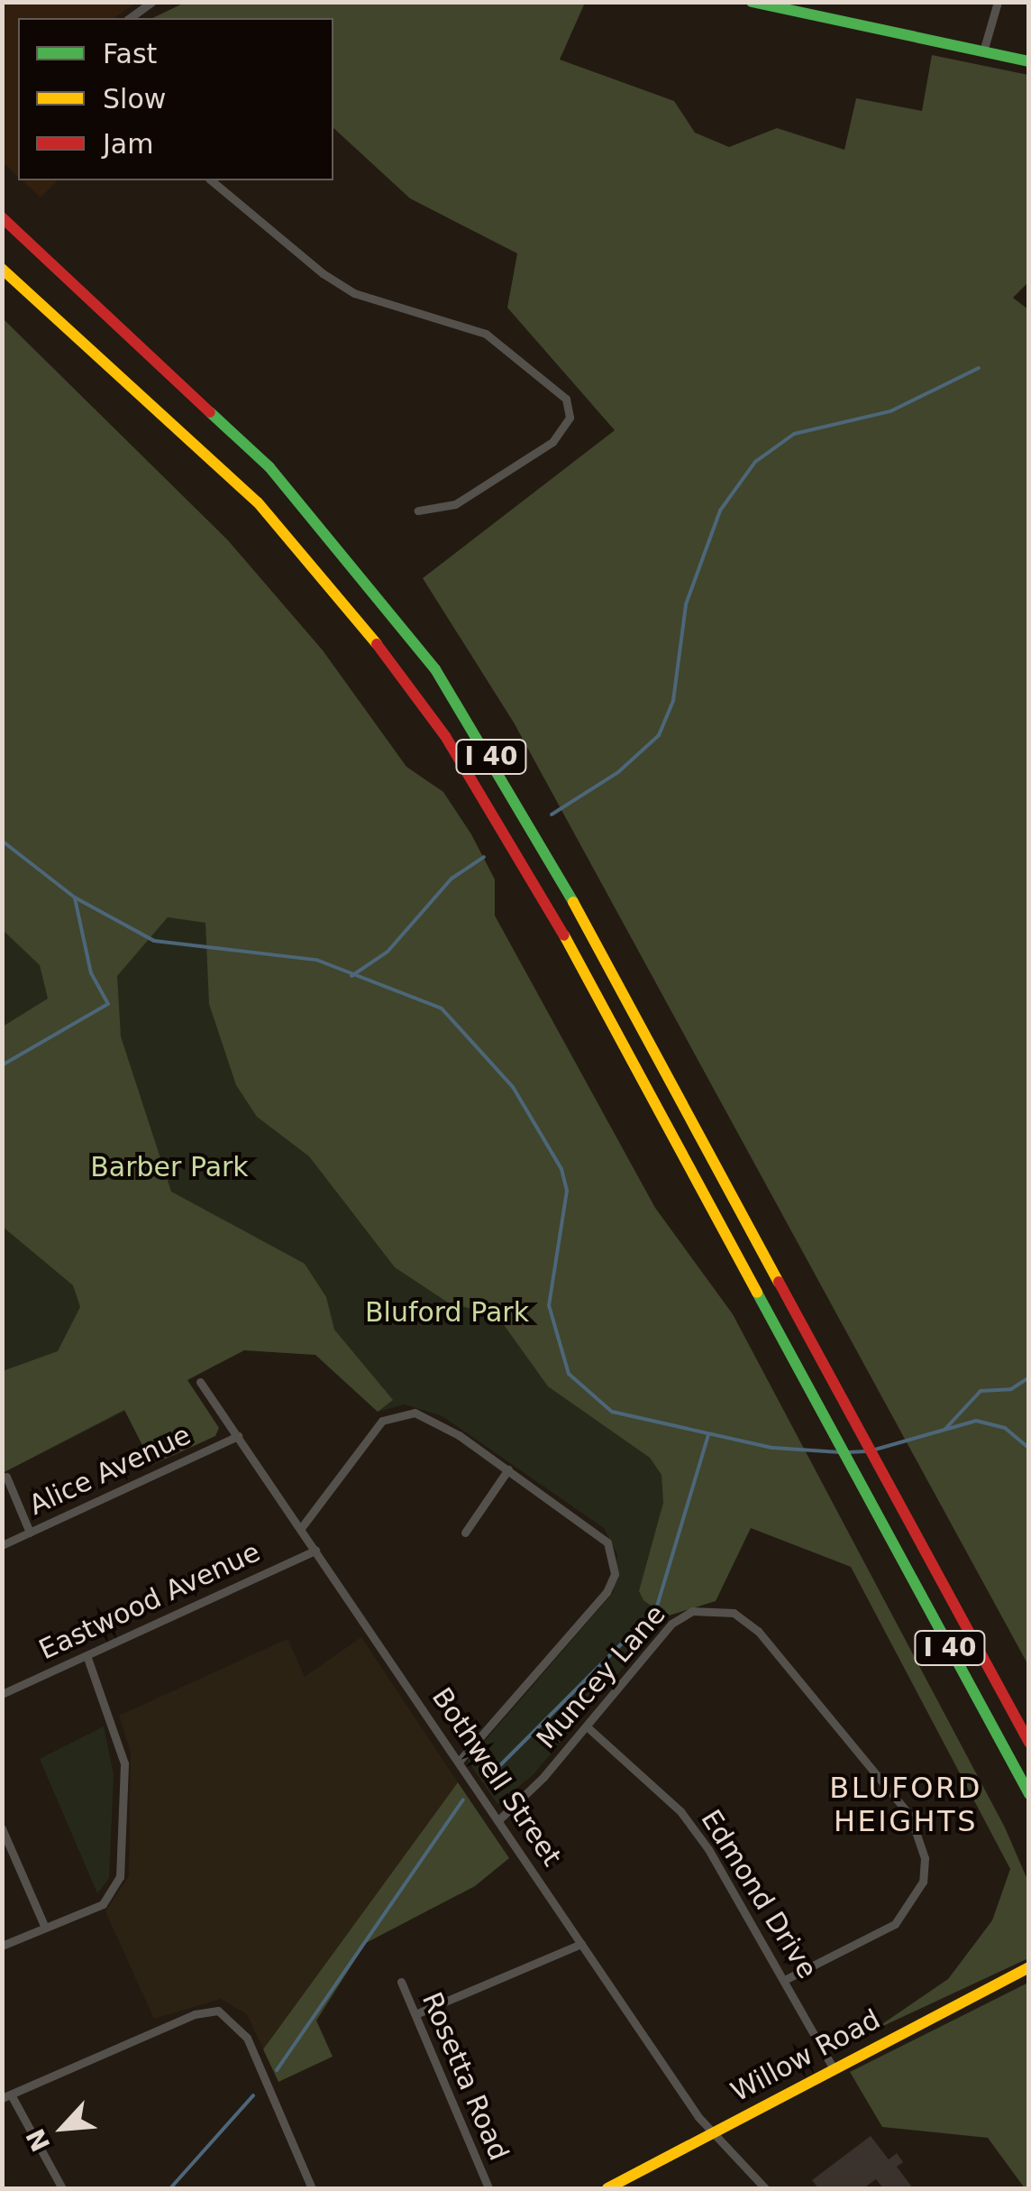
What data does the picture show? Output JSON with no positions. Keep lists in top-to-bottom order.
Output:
{
  "streets": {
    "main road": ["I 40", "Willow Road"],
    "street": [
      "Alice Avenue",
      "Eastwood Avenue",
      "Muncey Lane",
      "Bothwell Street",
      "Edmond Drive",
      "Rosetta Road"
    ]
  },
  "crossings": [
    ["Alice Avenue", "Bothwell Street"],
    ["Eastwood Avenue", "Bothwell Street"],
    ["Muncey Lane", "Bothwell Street"],
    ["Muncey Lane", "Edmond Drive"],
    ["Bothwell Street", "Willow Road"],
    ["Edmond Drive", "Willow Road"]
  ],
  "districts": ["BLUFORD HEIGHTS"],
  "parks": ["Barber Park", "Bluford Park"],
  "legend": ["Fast", "Slow", "Jam"],
  "north": "bottom left"
}
